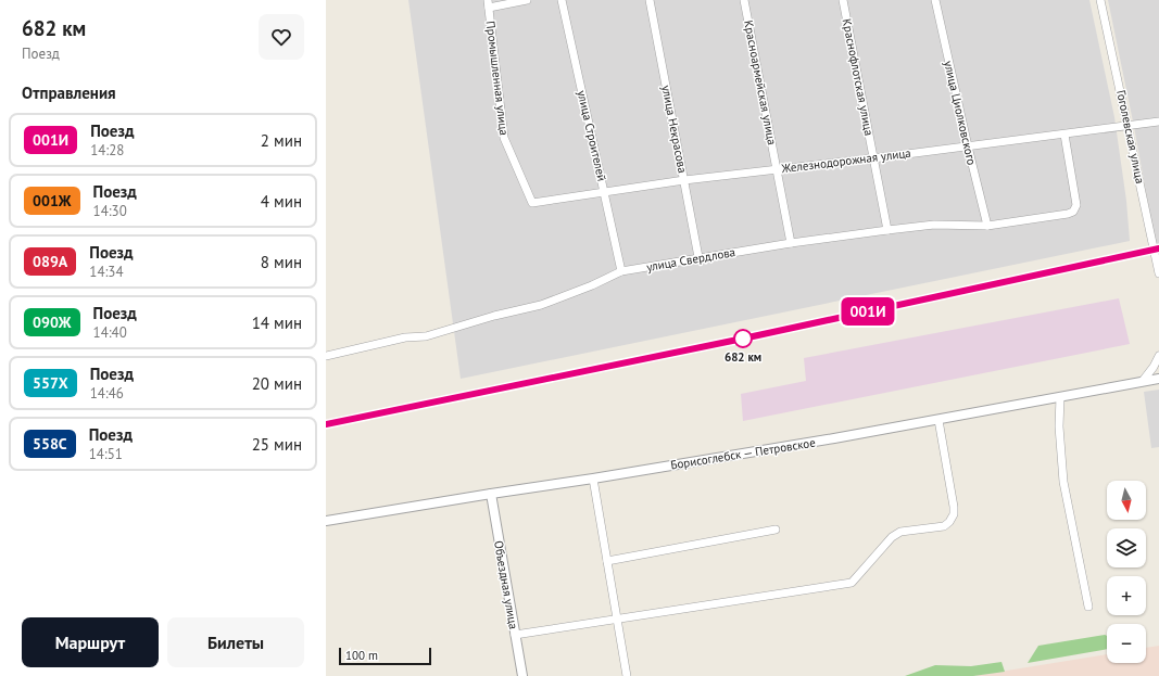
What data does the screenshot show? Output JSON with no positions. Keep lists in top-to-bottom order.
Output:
{
  "streets": {
    "street": [
      "Краснофлотская улица",
      "Промышленная улица",
      "Красноармейская улица",
      "улица Циолковского",
      "улица Некрасова",
      "улица Строителей",
      "Гоголевская улица",
      "Железнодорожная улица",
      "улица Свердлова",
      "Борисоглебск — Петровское",
      "Объездная улица"
    ]
  },
  "crossings": [
    ["Краснофлотская улица", "Железнодорожная улица"],
    ["Краснофлотская улица", "улица Свердлова"],
    ["Промышленная улица", "Железнодорожная улица"],
    ["Красноармейская улица", "Железнодорожная улица"],
    ["Красноармейская улица", "улица Свердлова"],
    ["улица Циолковского", "Железнодорожная улица"],
    ["улица Циолковского", "улица Свердлова"],
    ["улица Некрасова", "Железнодорожная улица"],
    ["улица Некрасова", "улица Свердлова"],
    ["улица Строителей", "Железнодорожная улица"],
    ["улица Строителей", "улица Свердлова"],
    ["Гоголевская улица", "Железнодорожная улица"],
    ["Железнодорожная улица", "улица Свердлова"],
    ["Борисоглебск — Петровское", "Объездная улица"]
  ],
  "places": ["682 км"],
  "scale_bar": "100 m",
  "north": "bottom",
  "page": {
    "heading": [
      ["682 км", "Поезд"],
      "Отправления"
    ],
    "on_map": "001И",
    "list": [
      {
        "mark": "001И",
        "name": "Поезд",
        "note": "14:28",
        "value": "2 мин"
      },
      {
        "mark": "001Ж",
        "name": "Поезд",
        "note": "14:30",
        "value": "4 мин"
      },
      {
        "mark": "089А",
        "name": "Поезд",
        "note": "14:34",
        "value": "8 мин"
      },
      {
        "mark": "090Ж",
        "name": "Поезд",
        "note": "14:40",
        "value": "14 мин"
      },
      {
        "mark": "557Х",
        "name": "Поезд",
        "note": "14:46",
        "value": "20 мин"
      },
      {
        "mark": "558С",
        "name": "Поезд",
        "note": "14:51",
        "value": "25 мин"
      }
    ],
    "map_buttons": ["+", "−"],
    "buttons": ["Маршрут", "Билеты"],
    "scale": "100 m"
  }
}
